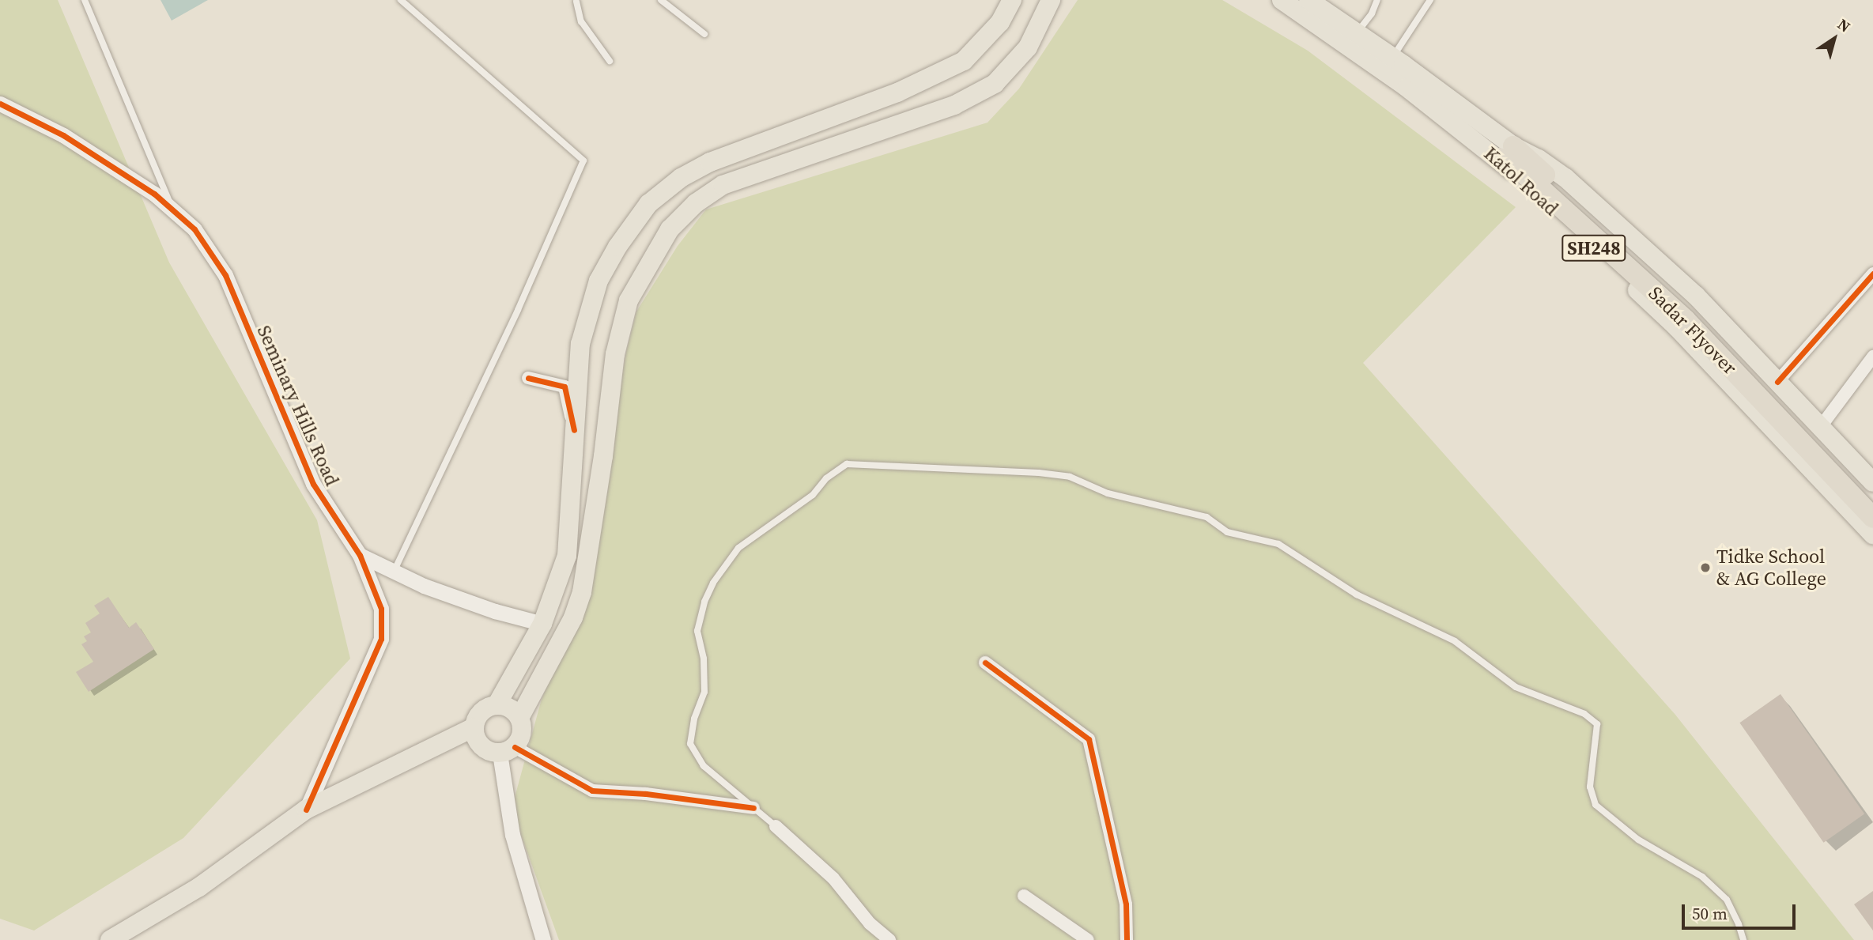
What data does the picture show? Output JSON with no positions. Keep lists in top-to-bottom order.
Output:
{
  "streets": {
    "highway": ["Sadar Flyover"],
    "main road": ["Katol Road", "SH248"],
    "street": ["Seminary Hills Road"]
  },
  "crossings": [
    ["Katol Road", "Sadar Flyover"]
  ],
  "places": ["Tidke School & AG College"],
  "scale_bar": "50 m",
  "north": "top right"
}
